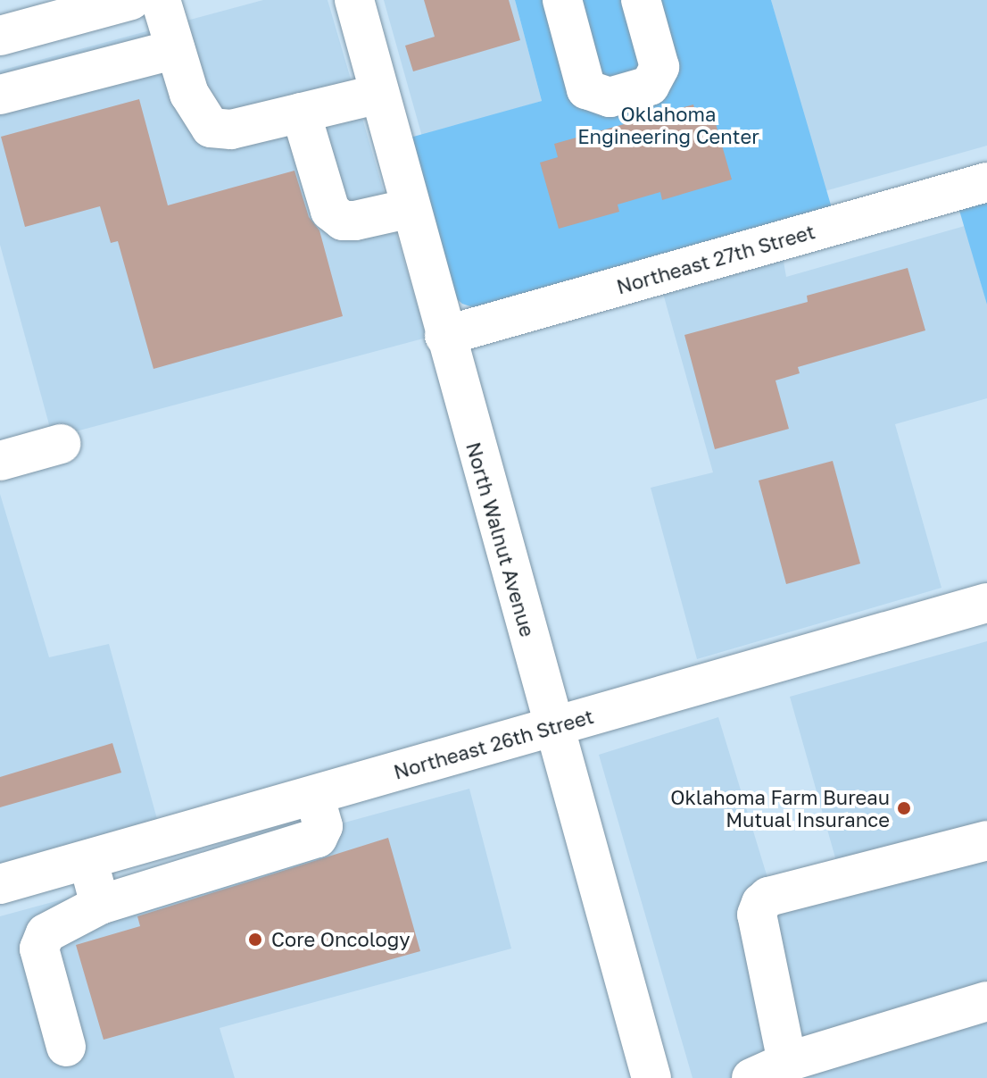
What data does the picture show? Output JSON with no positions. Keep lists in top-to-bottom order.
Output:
{
  "streets": {
    "street": ["Northeast 27th Street", "North Walnut Avenue", "Northeast 26th Street"]
  },
  "crossings": [
    ["Northeast 27th Street", "North Walnut Avenue"],
    ["North Walnut Avenue", "Northeast 26th Street"]
  ],
  "parks": ["Oklahoma Engineering Center"],
  "places": ["Oklahoma Farm Bureau Mutual Insurance", "Core Oncology"]
}
